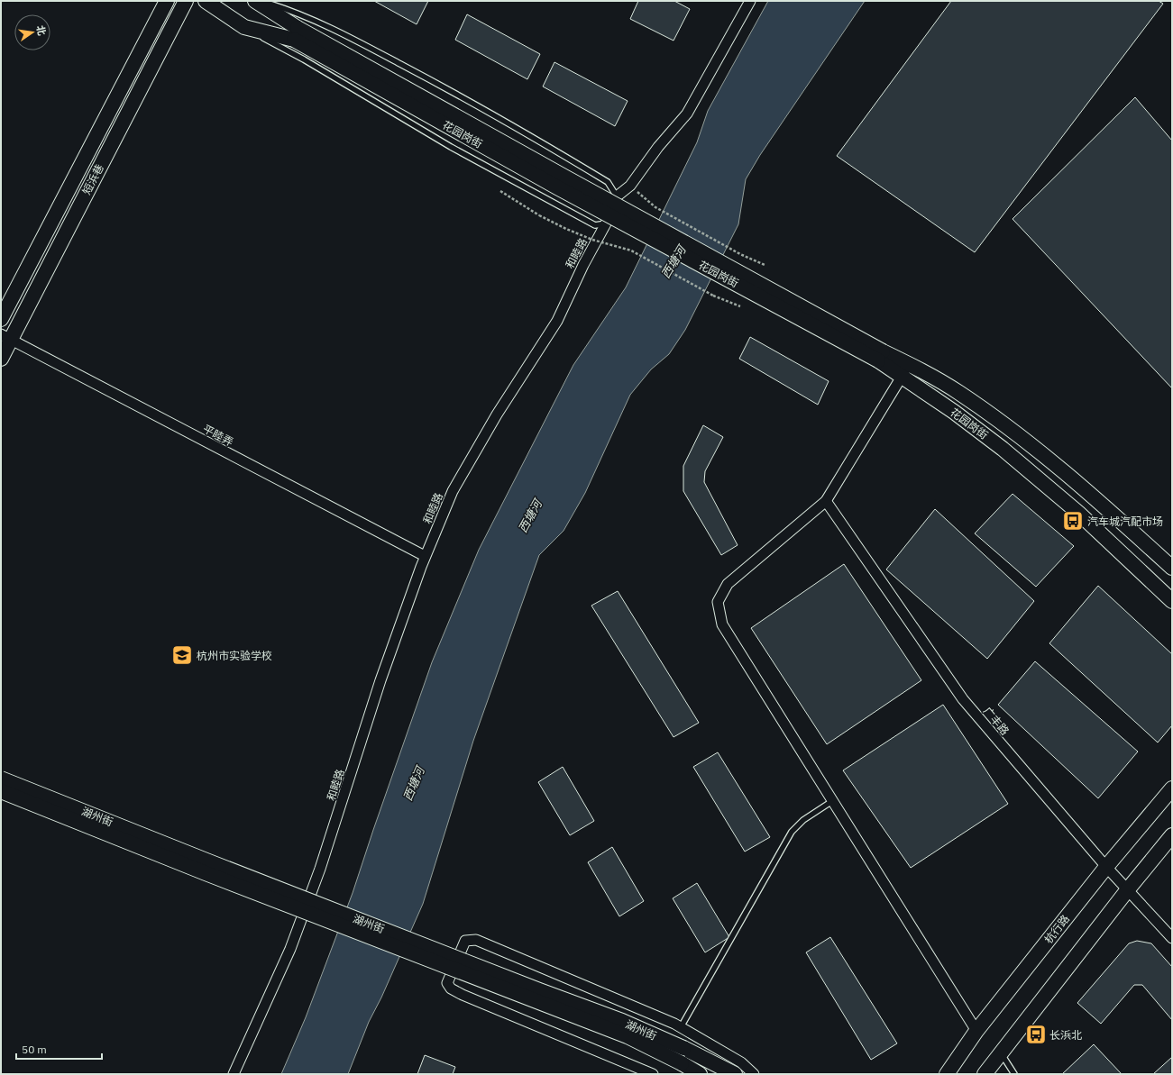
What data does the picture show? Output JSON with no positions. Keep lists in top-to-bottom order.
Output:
{
  "streets": {
    "street": [
      "花园岗街",
      "短浜巷",
      "和睦路",
      "平睦弄",
      "广丰路",
      "湖州街",
      "杭行路"
    ]
  },
  "crossings": [
    ["短浜巷", "平睦弄"],
    ["和睦路", "平睦弄"],
    ["广丰路", "杭行路"]
  ],
  "water": ["西塘河"],
  "places": {
    "bus stop": ["汽车城汽配市场", "长浜北"],
    "school or university": ["杭州市实验学校"]
  },
  "scale_bar": "50 m",
  "north": "right"
}
